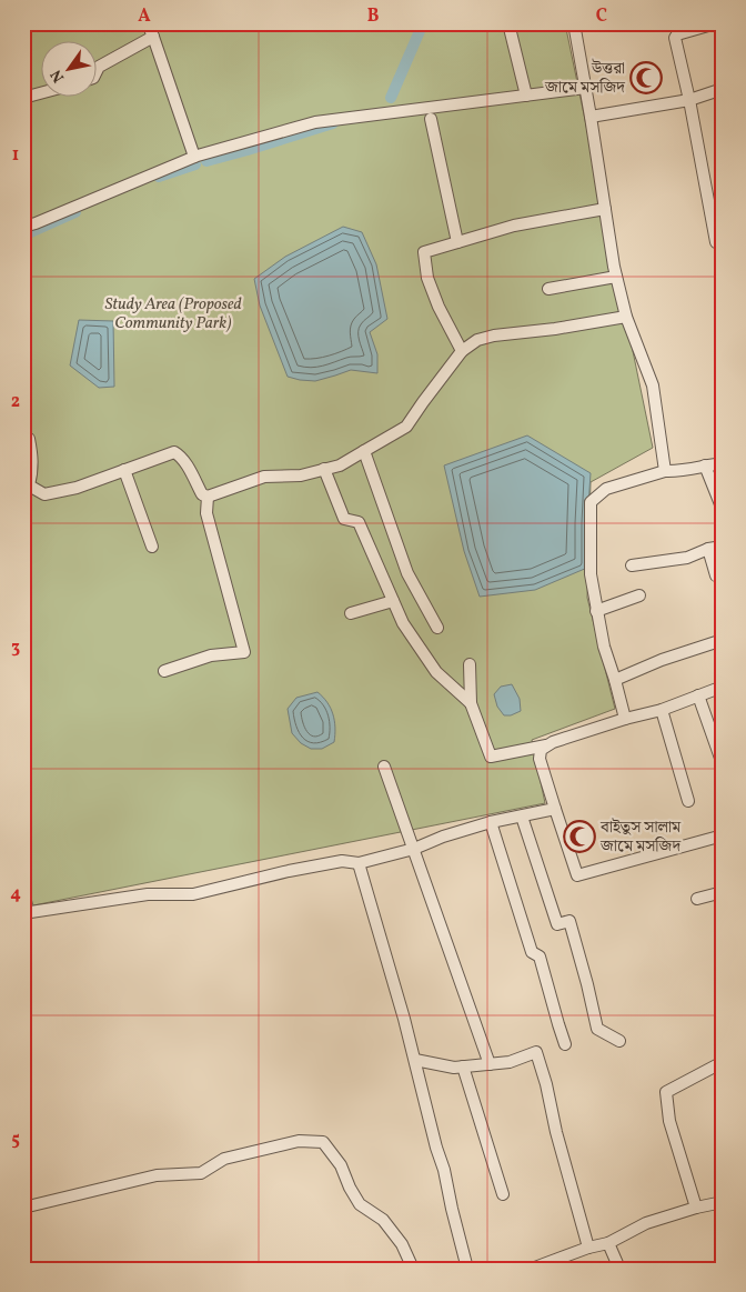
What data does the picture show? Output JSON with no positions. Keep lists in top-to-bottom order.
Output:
{
  "parks": ["Study Area (Proposed Community Park)"],
  "places": {
    "mosque": ["উত্তরা জামে মসজিদ", "বাইতুস সালাম জামে মসজিদ"]
  },
  "north": "bottom left",
  "grid": {
    "columns": ["A", "B", "C"],
    "rows": [
      "1",
      "2",
      "3",
      "4",
      "5"
    ]
  }
}
